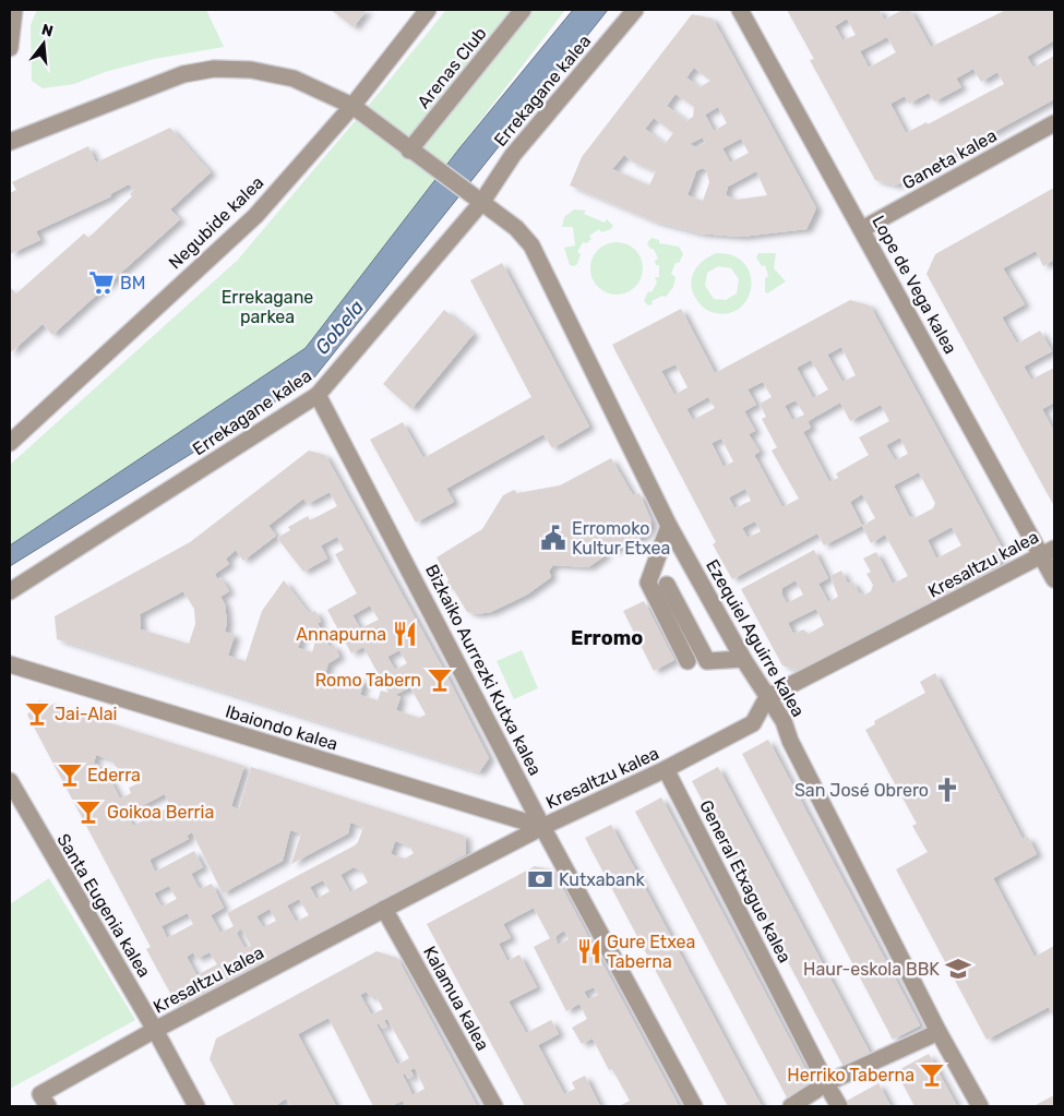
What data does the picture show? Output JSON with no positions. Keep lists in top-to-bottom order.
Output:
{
  "streets": {
    "street": [
      "Arenas Club",
      "Errekagane kalea",
      "Ganeta kalea",
      "Negubide kalea",
      "Lope de Vega kalea",
      "Kresaltzu kalea",
      "Ezequiel Aguirre kalea",
      "Bizkaiko Aurrezki Kutxa kalea",
      "Ibaiondo kalea",
      "General Etxague kalea",
      "Santa Eugenia kalea",
      "Kalamua kalea"
    ]
  },
  "crossings": [
    ["Arenas Club", "Ezequiel Aguirre kalea"],
    ["Errekagane kalea", "Ezequiel Aguirre kalea"],
    ["Errekagane kalea", "Bizkaiko Aurrezki Kutxa kalea"],
    ["Ganeta kalea", "Lope de Vega kalea"],
    ["Lope de Vega kalea", "Kresaltzu kalea"],
    ["Kresaltzu kalea", "Ezequiel Aguirre kalea"],
    ["Kresaltzu kalea", "Bizkaiko Aurrezki Kutxa kalea"],
    ["Kresaltzu kalea", "Ibaiondo kalea"],
    ["Kresaltzu kalea", "General Etxague kalea"],
    ["Kresaltzu kalea", "Santa Eugenia kalea"],
    ["Kresaltzu kalea", "Kalamua kalea"],
    ["Bizkaiko Aurrezki Kutxa kalea", "Ibaiondo kalea"]
  ],
  "districts": ["Erromo"],
  "water": ["Gobela"],
  "parks": ["Errekagane parkea"],
  "places": {
    "supermarket": ["BM"],
    "public building": ["Erromoko Kultur Etxea"],
    "restaurant": ["Annapurna", "Gure Etxea Taberna"],
    "bar": [
      "Romo Tabern",
      "Jai-Alai",
      "Ederra",
      "Goikoa Berria",
      "Herriko Taberna"
    ],
    "church": ["San José Obrero"],
    "bank": ["Kutxabank"],
    "school or university": ["Haur-eskola BBK"]
  },
  "north": "top"
}
